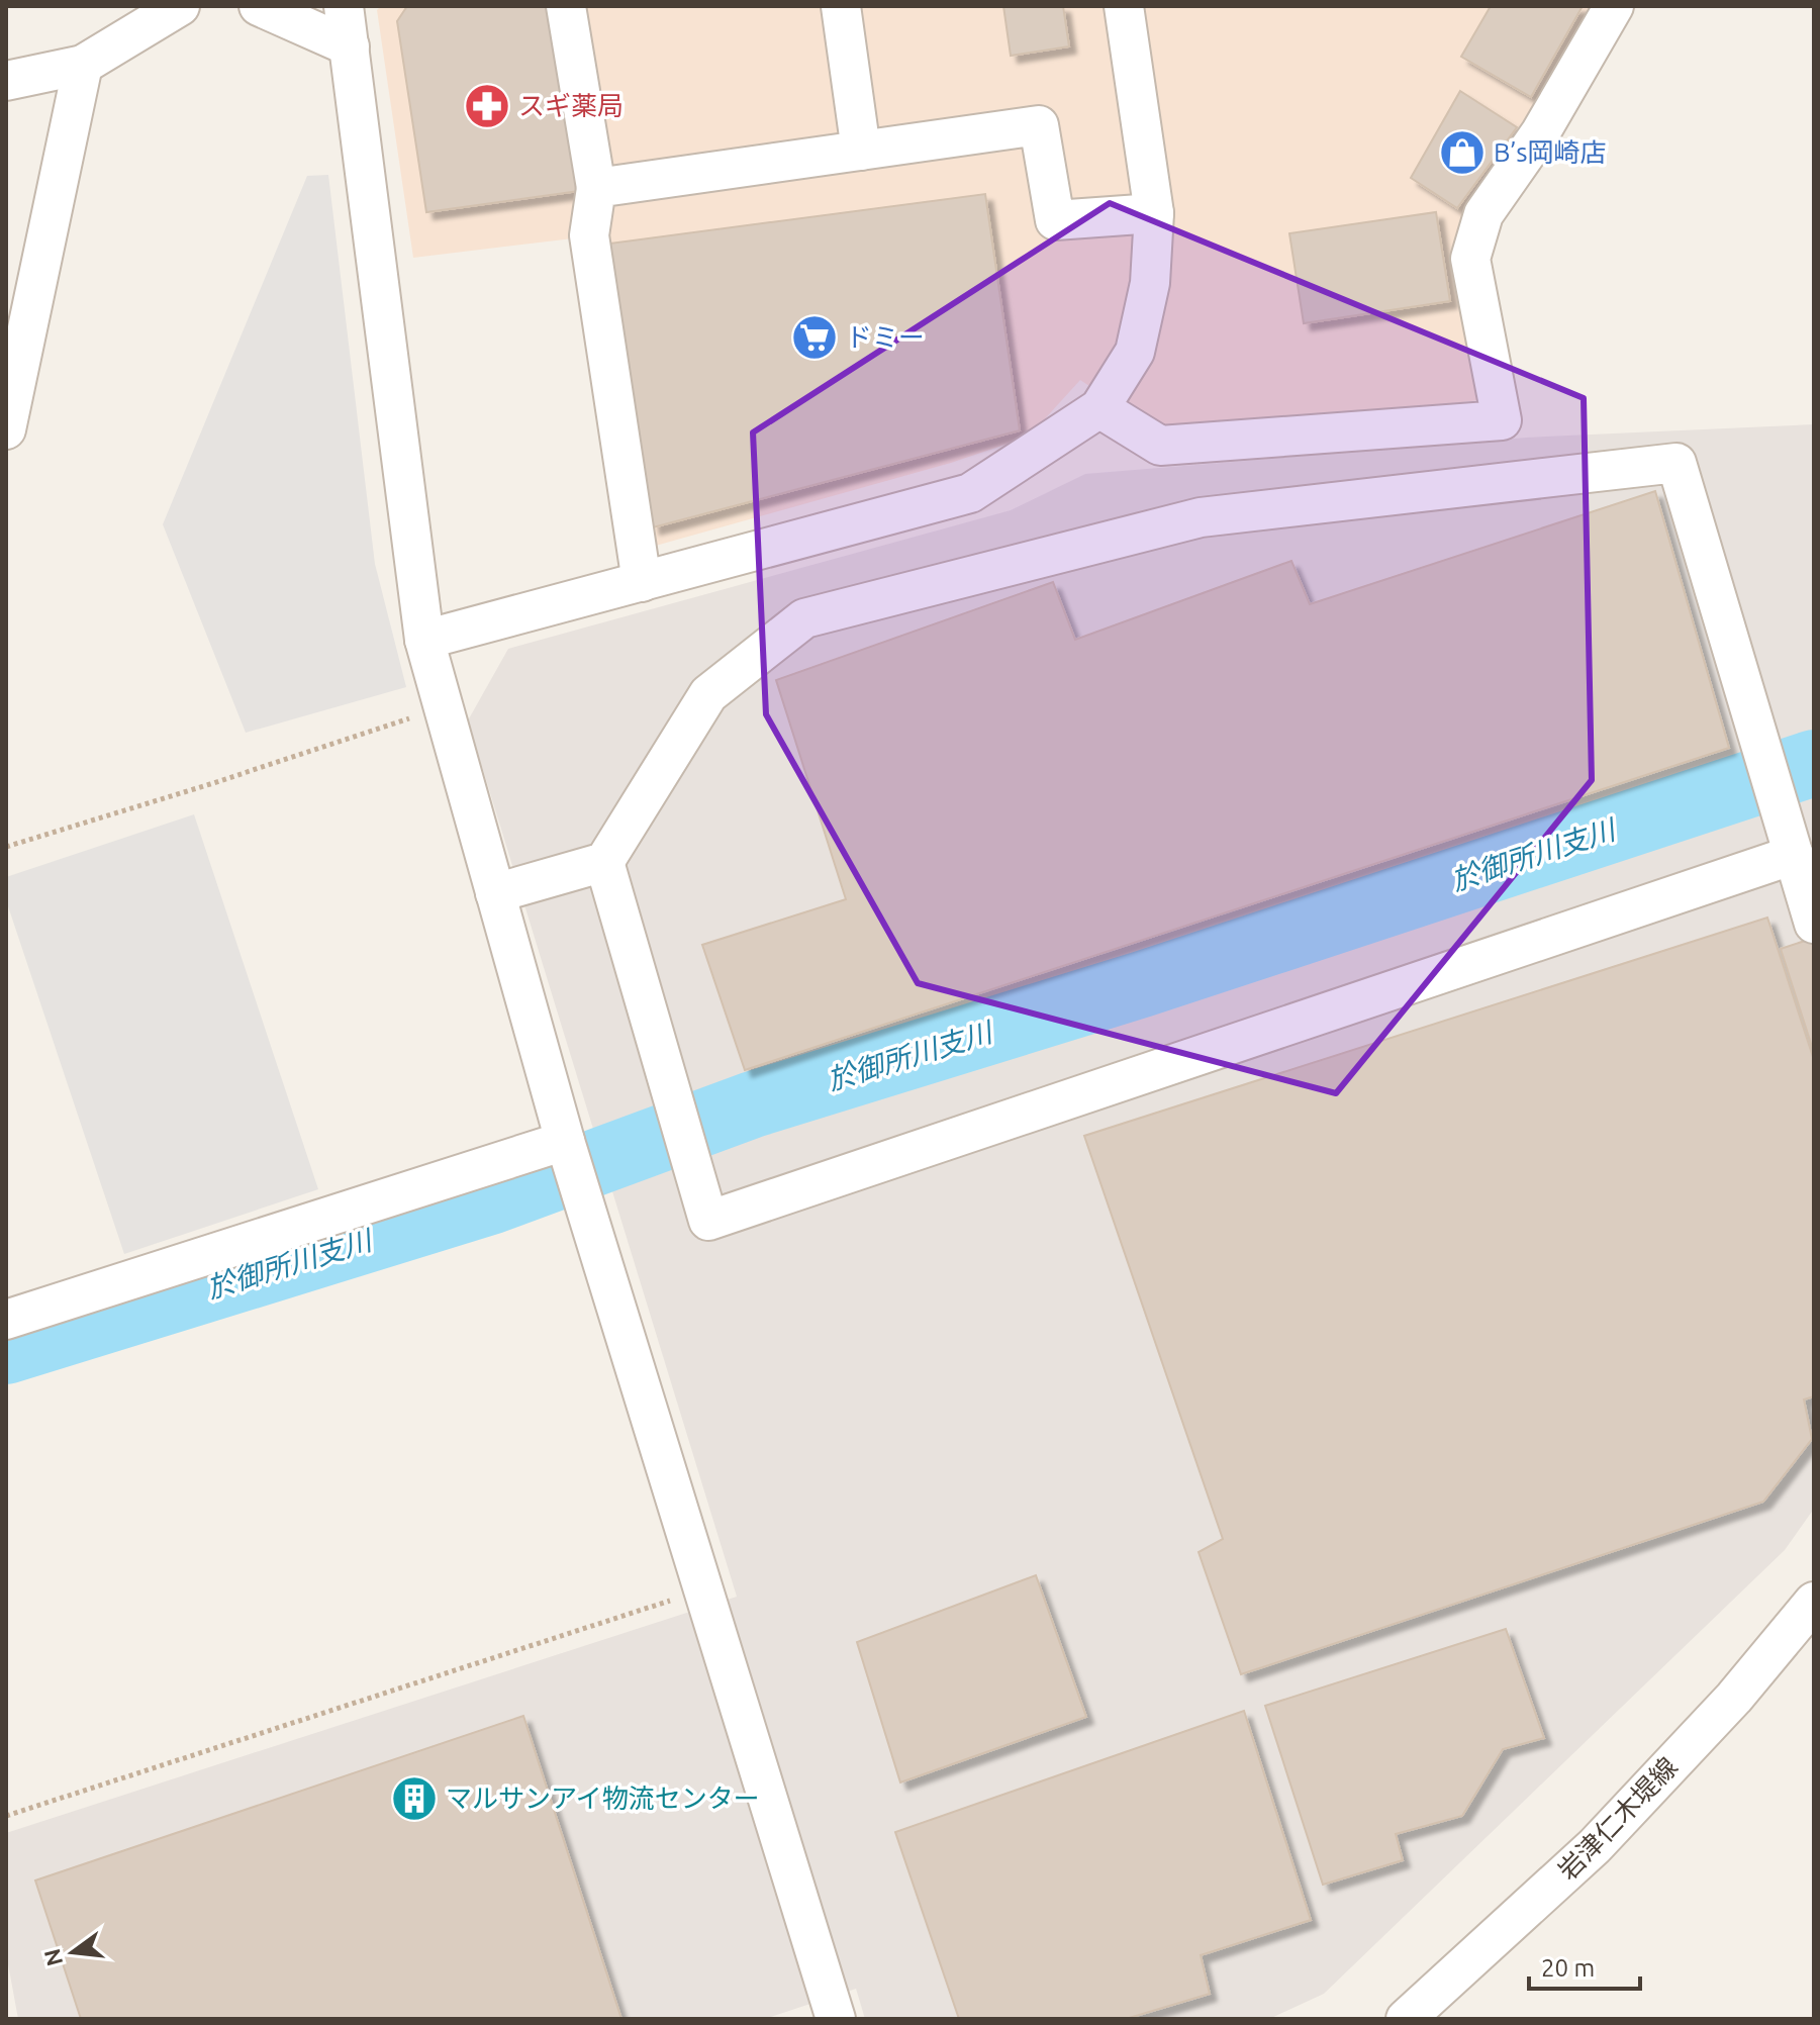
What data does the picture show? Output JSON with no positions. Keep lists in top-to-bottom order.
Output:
{
  "streets": {
    "street": ["岩津仁木堤線"]
  },
  "water": ["於御所川支川"],
  "places": {
    "pharmacy": ["スギ薬局"],
    "shop": ["B’s岡崎店"],
    "supermarket": ["ドミー"],
    "building": ["マルサンアイ物流センター"]
  },
  "scale_bar": "20 m",
  "north": "left"
}
